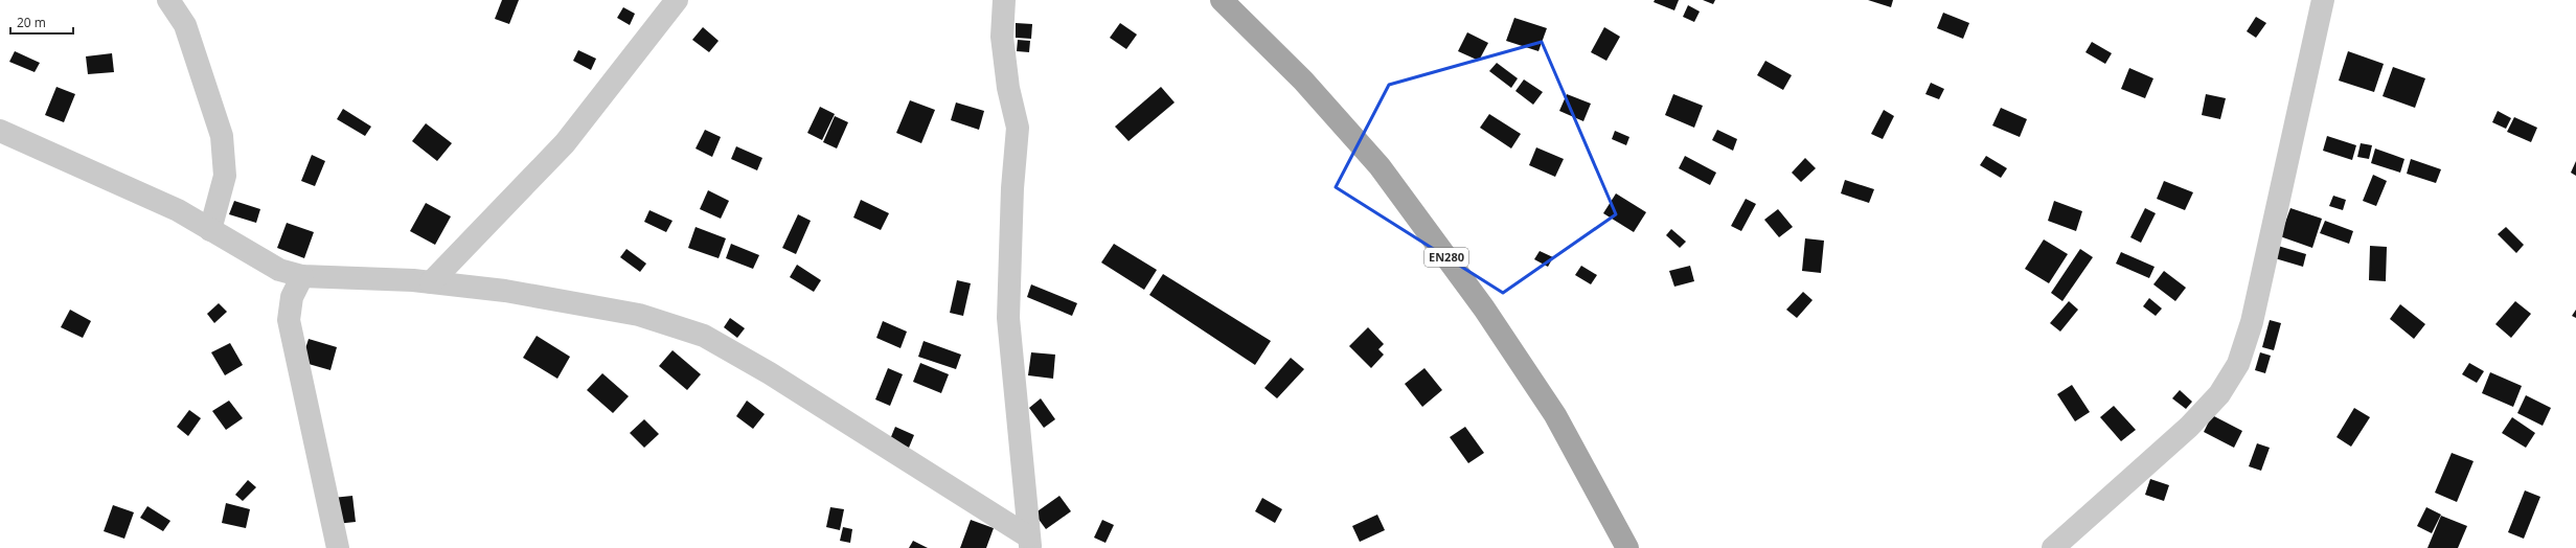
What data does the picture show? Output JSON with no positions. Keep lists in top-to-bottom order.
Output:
{
  "streets": {
    "main road": ["EN280"]
  },
  "scale_bar": "20 m"
}
